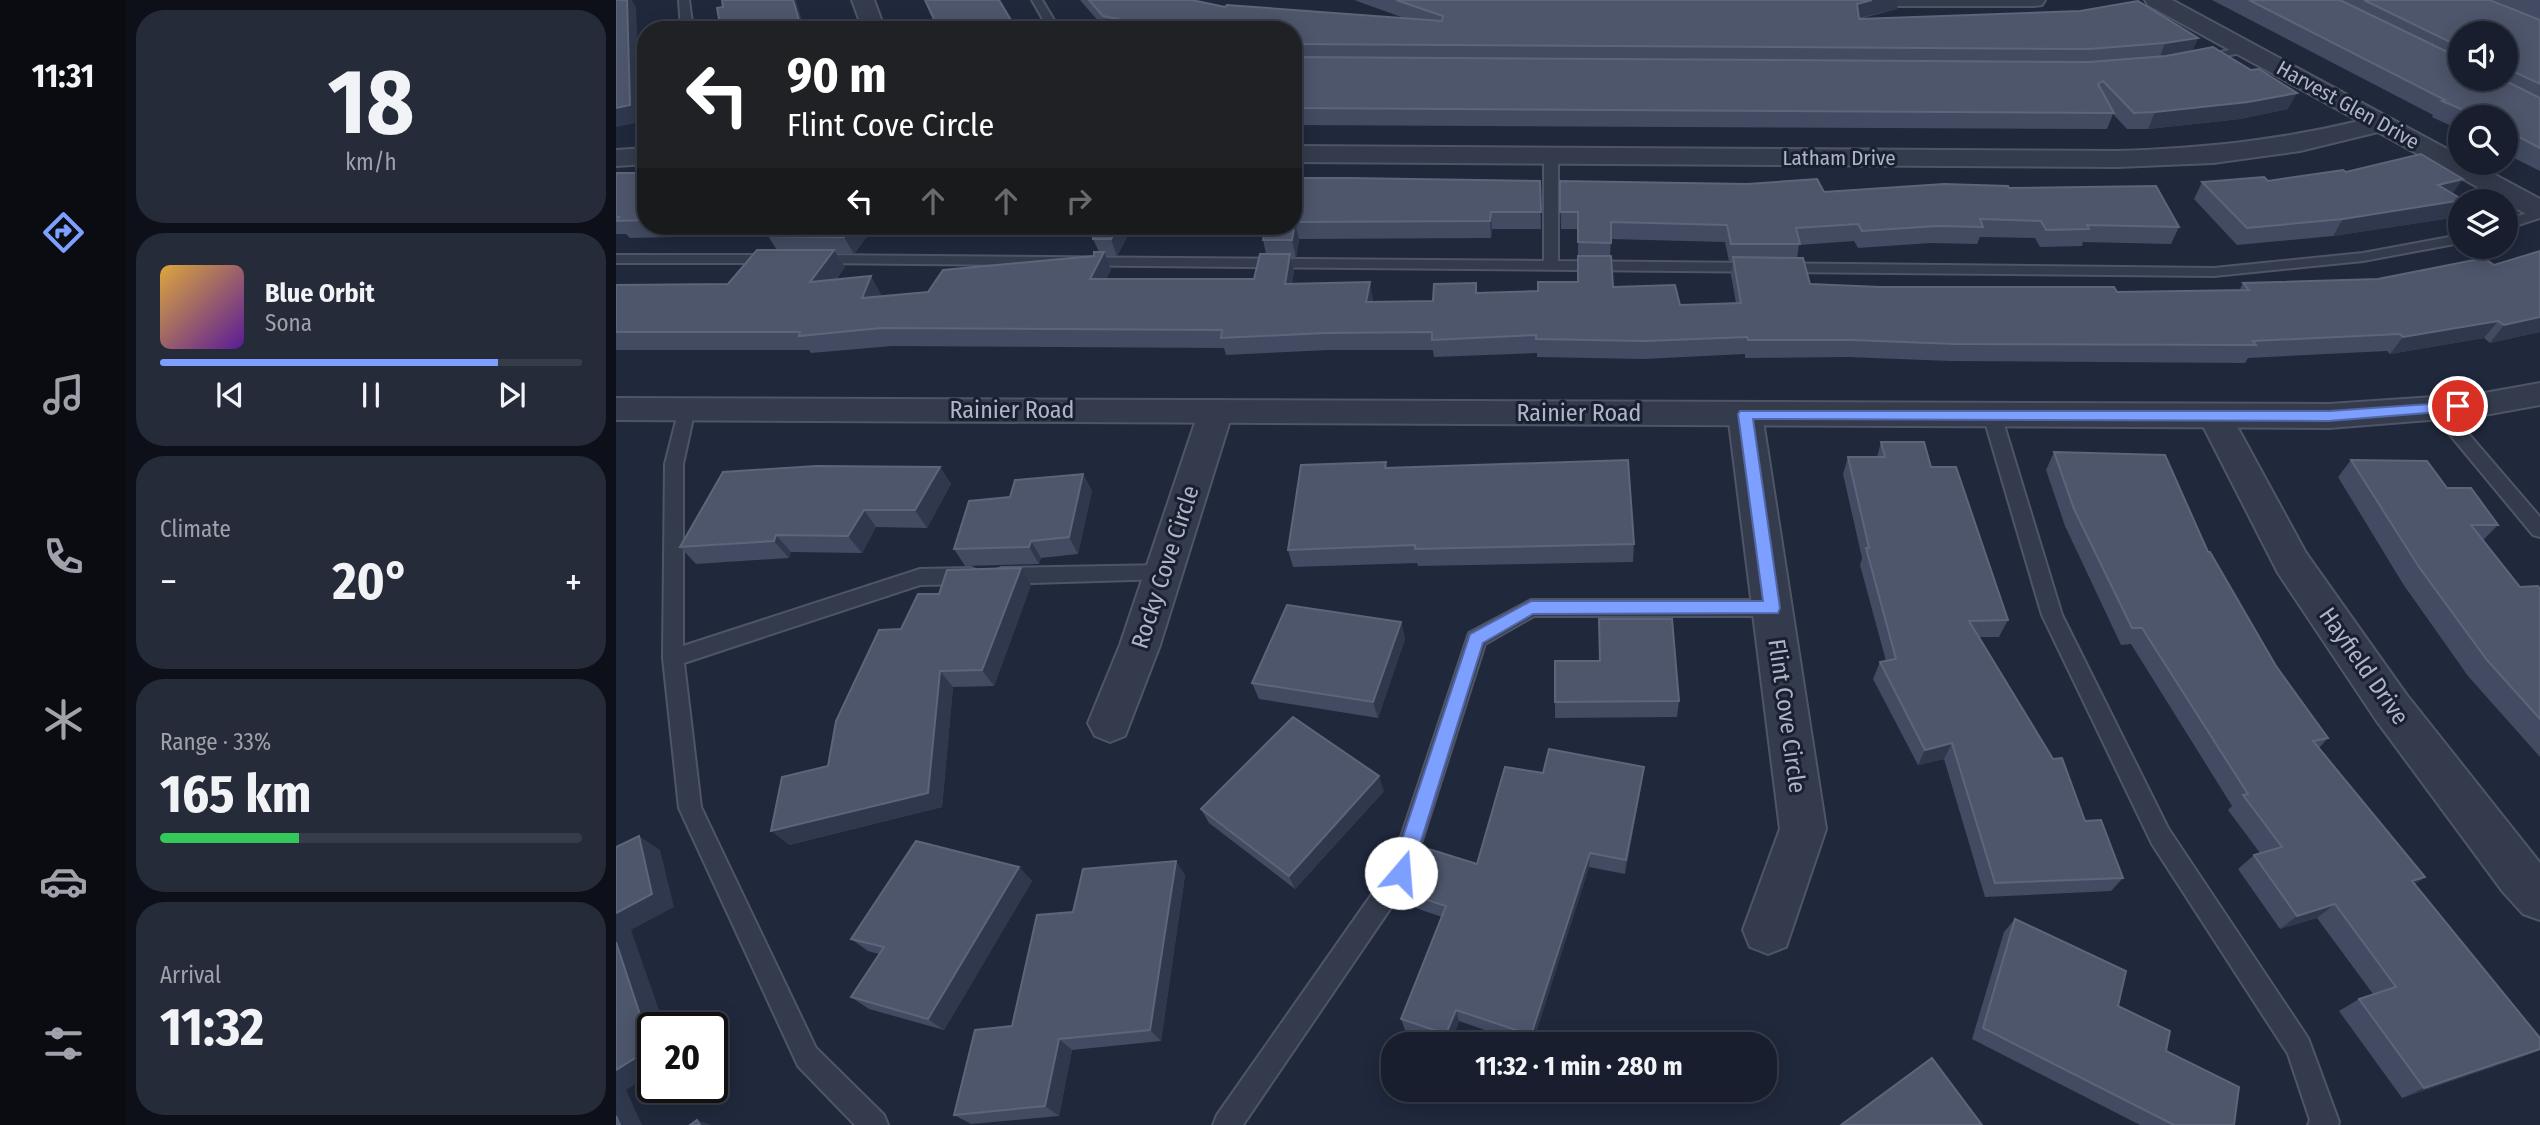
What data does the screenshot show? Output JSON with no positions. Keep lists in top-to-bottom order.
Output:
{
  "streets": {
    "street": [
      "Harvest Glen Drive",
      "Latham Drive",
      "Rainier Road",
      "Rocky Cove Circle",
      "Hayfield Drive",
      "Flint Cove Circle"
    ]
  },
  "crossings": [
    ["Harvest Glen Drive", "Latham Drive"],
    ["Rainier Road", "Rocky Cove Circle"],
    ["Rainier Road", "Hayfield Drive"],
    ["Rainier Road", "Flint Cove Circle"]
  ],
  "page": {
    "tabs": "11:31",
    "tile": [
      ["18", "km/h"],
      "Climate",
      ["Range · 33%", "165 km"],
      ["Arrival", "11:32"]
    ],
    "turn": ["90 m", "Flint Cove Circle"],
    "song": ["Blue Orbit", "Sona"],
    "heat": ["−", "20°", "+"],
    "limit": "20",
    "trip": "11:32 · 1 min · 280 m"
  }
}
